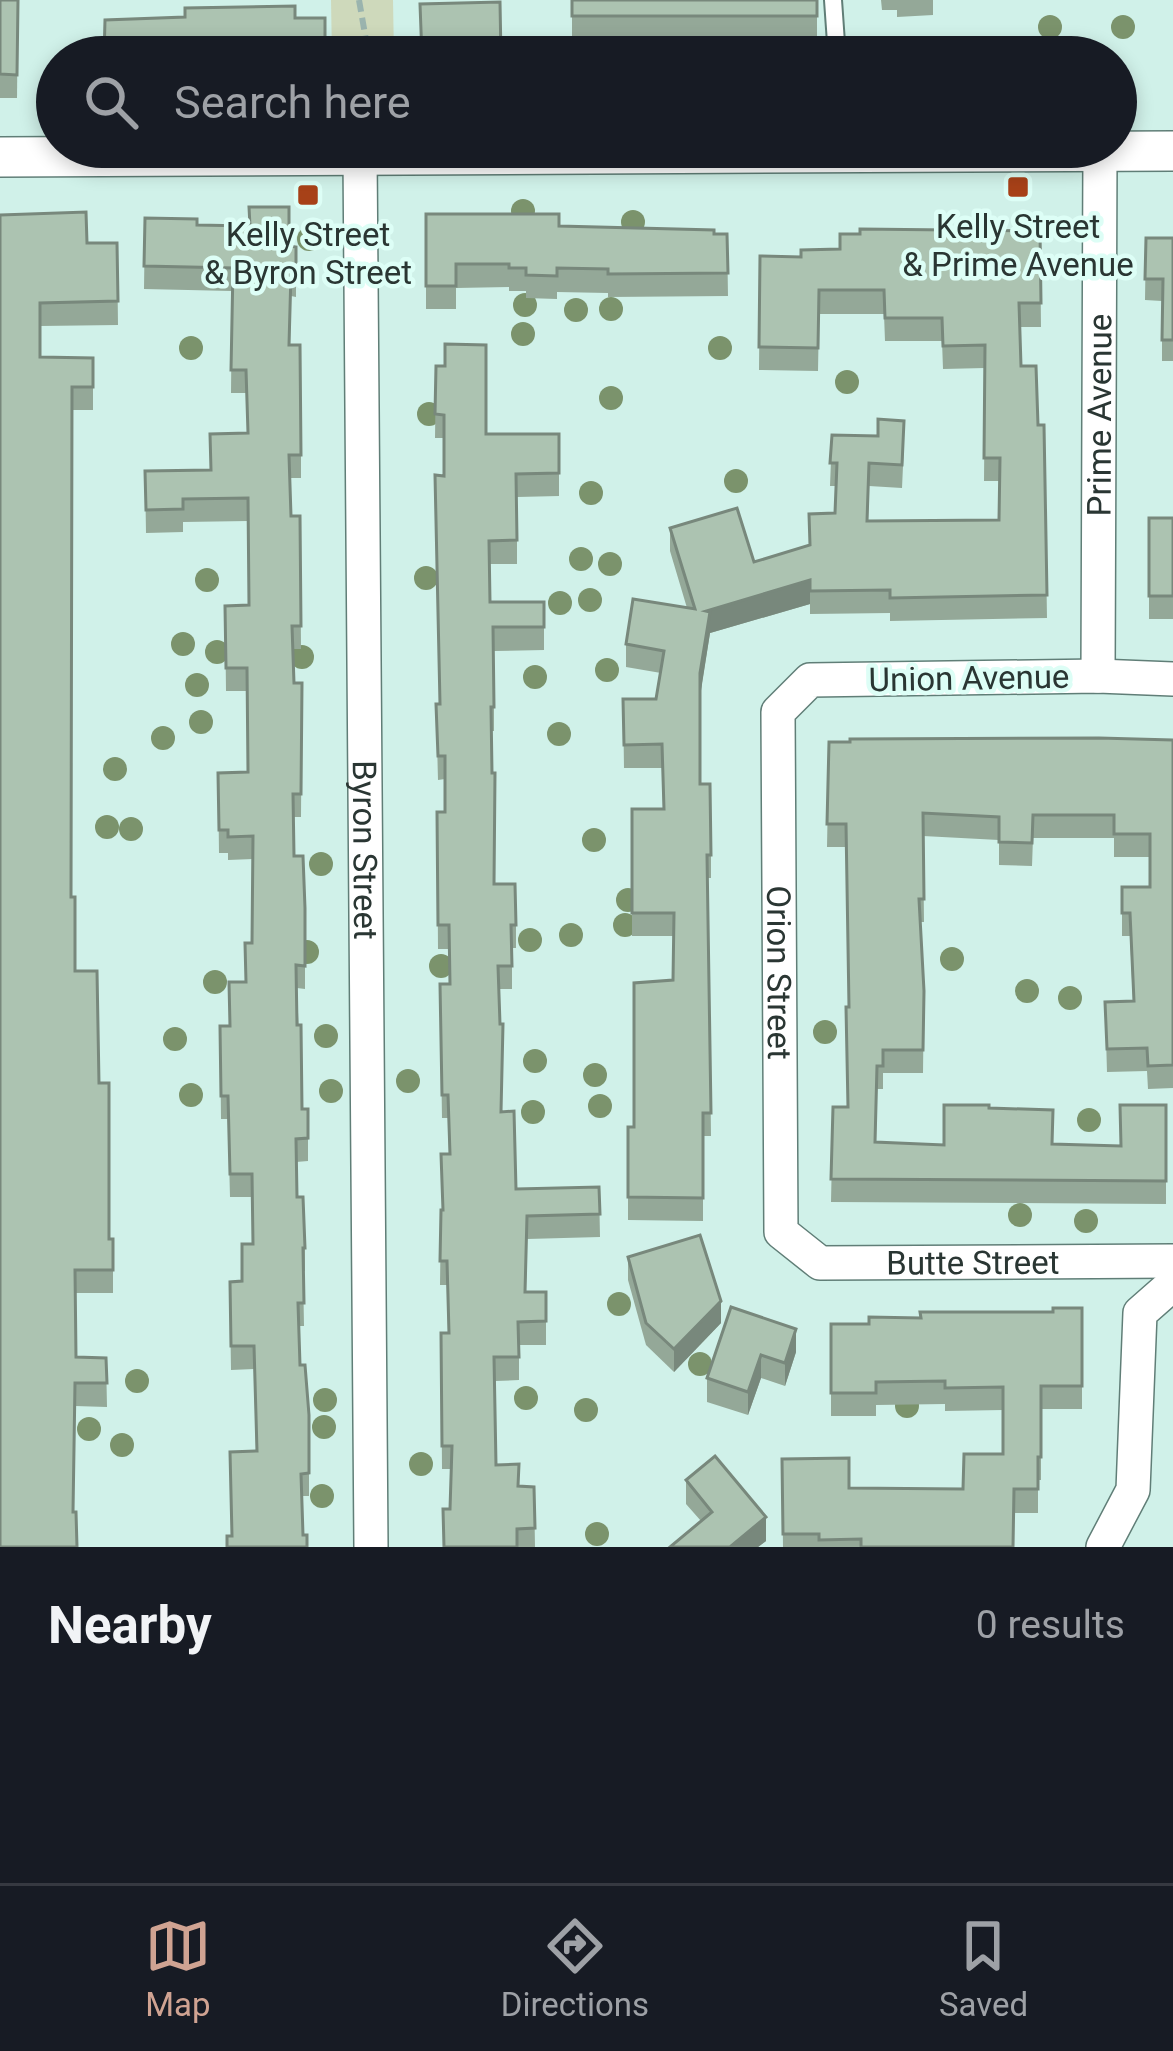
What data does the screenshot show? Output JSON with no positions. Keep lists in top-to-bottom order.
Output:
{
  "streets": {
    "street": [
      "Prime Avenue",
      "Union Avenue",
      "Byron Street",
      "Orion Street",
      "Butte Street"
    ]
  },
  "crossings": [
    ["Prime Avenue", "Union Avenue"],
    ["Union Avenue", "Orion Street"],
    ["Orion Street", "Butte Street"]
  ],
  "places": {
    "transit": ["Kelly Street & Prime Avenue", "Kelly Street & Byron Street"]
  },
  "page": {
    "search": "Search here",
    "heading": ["Nearby", "0 results"],
    "nav": ["Map", "Directions", "Saved"]
  }
}
